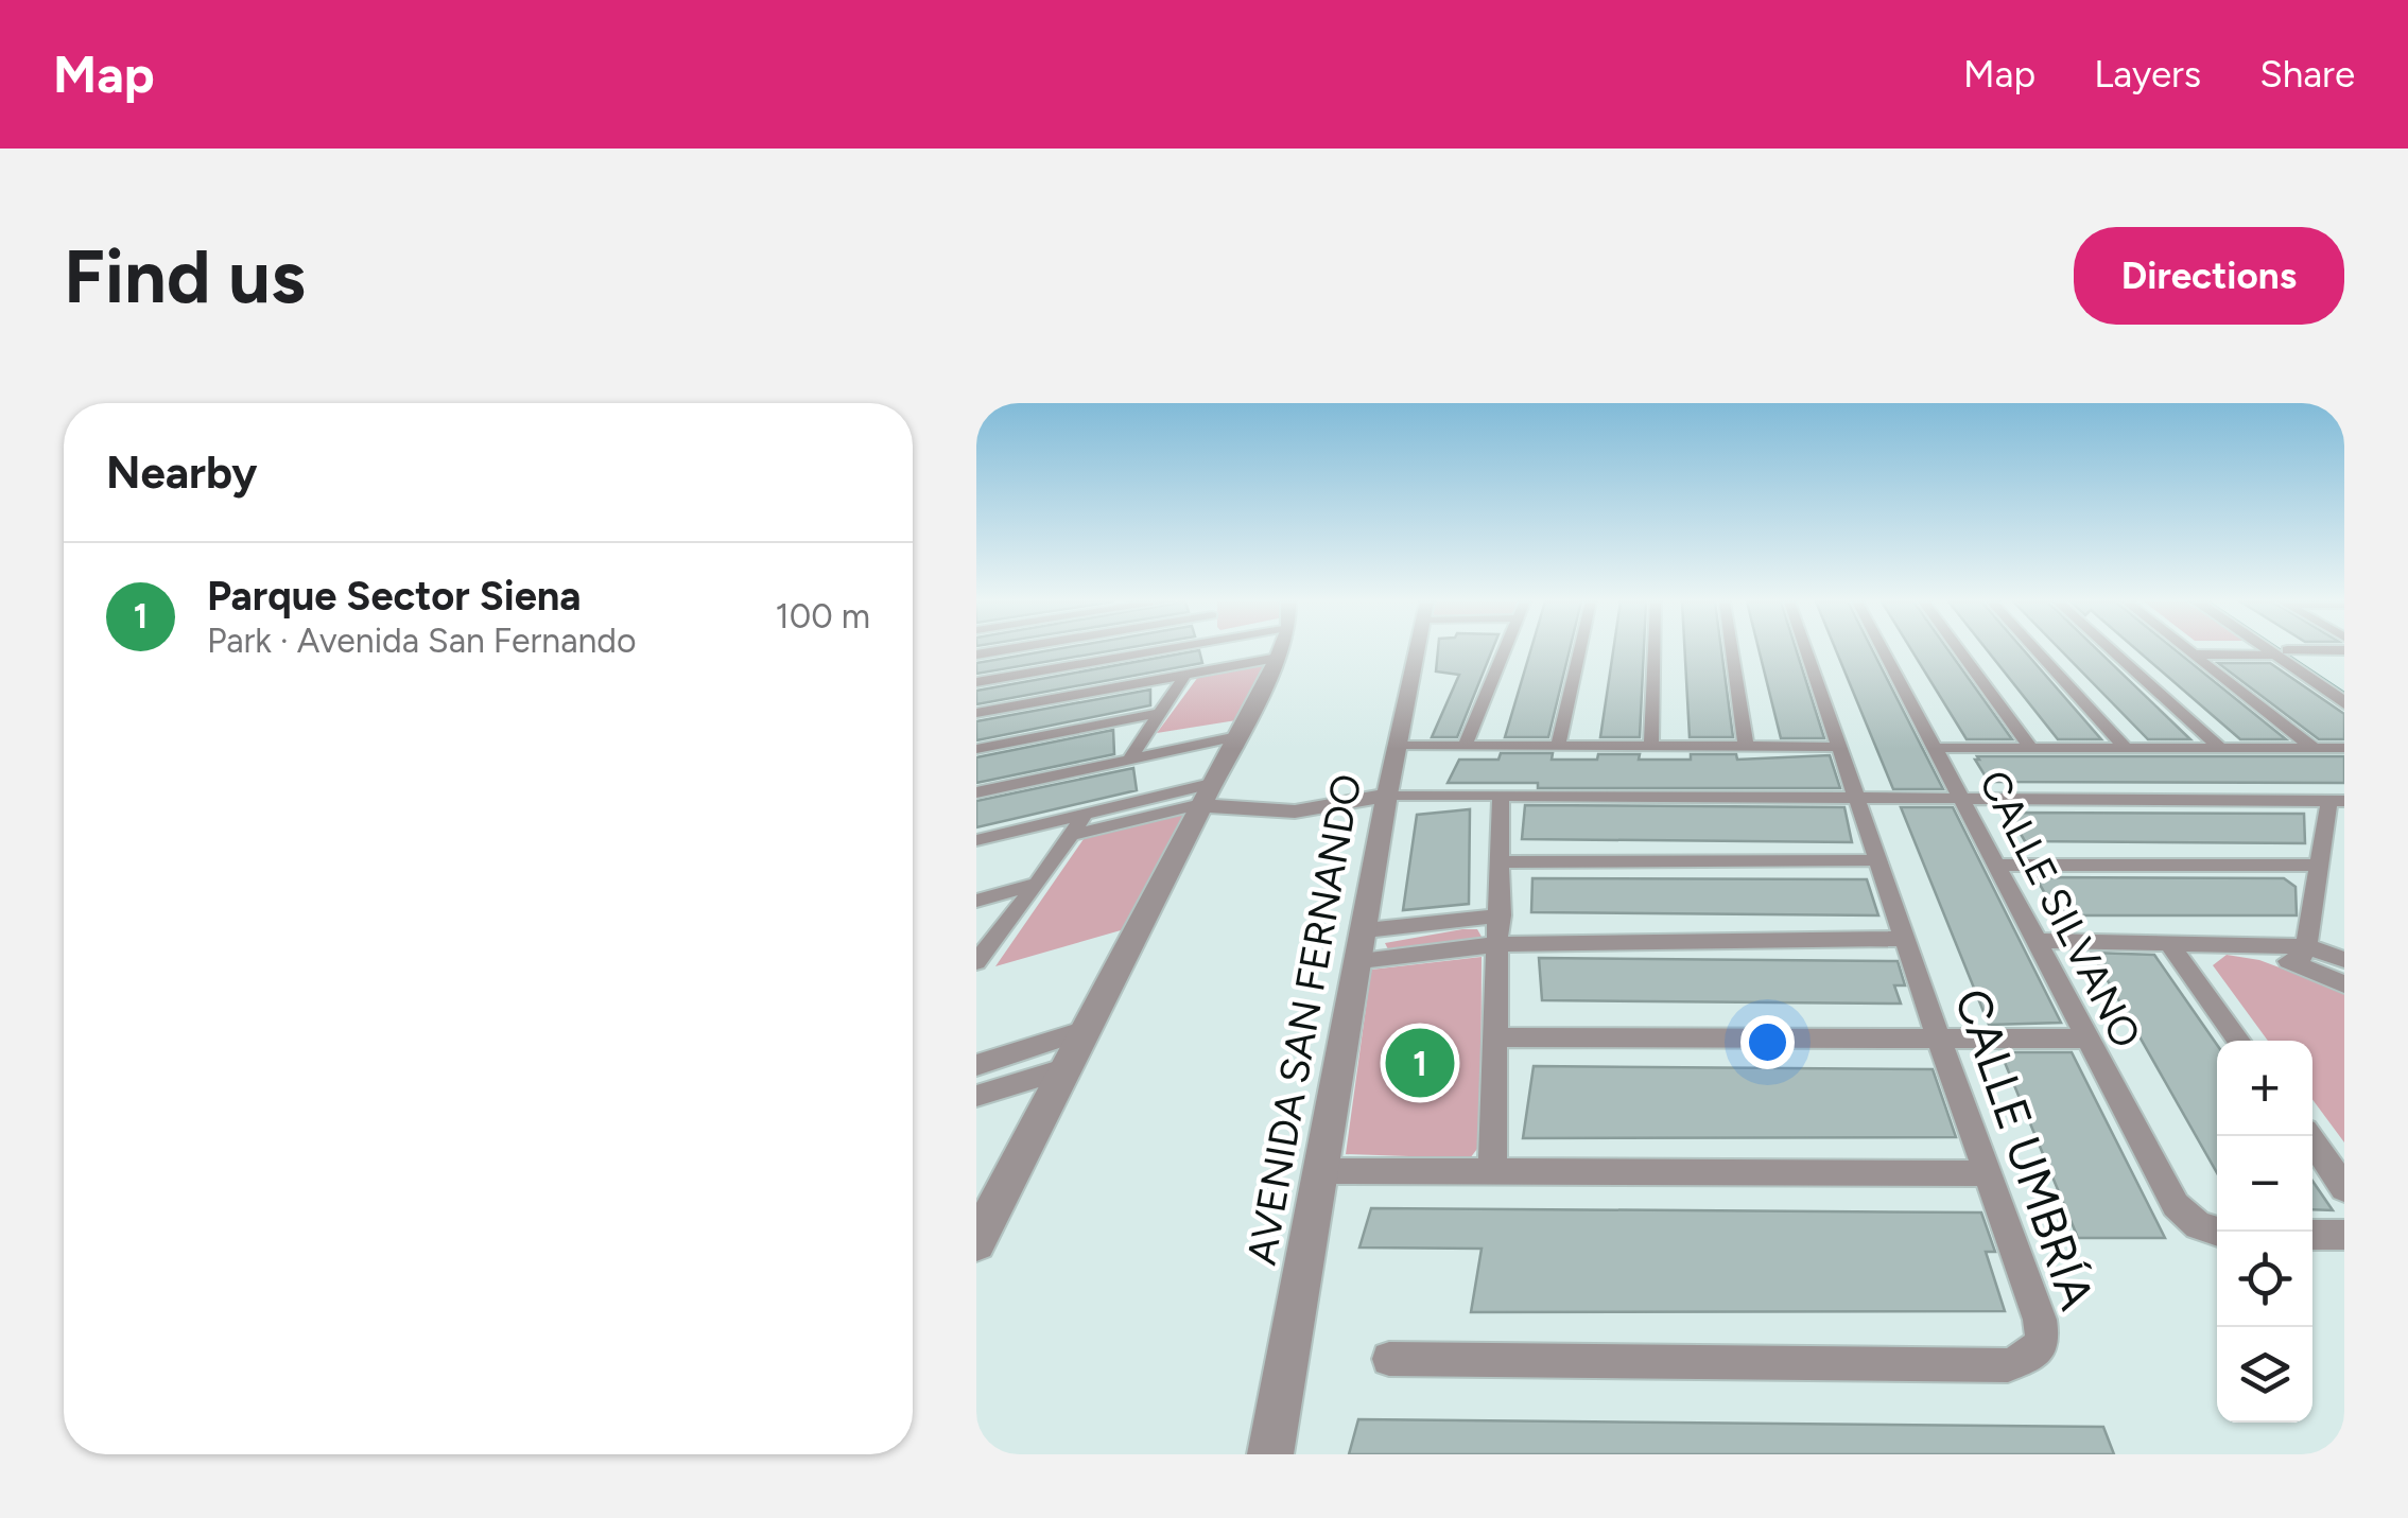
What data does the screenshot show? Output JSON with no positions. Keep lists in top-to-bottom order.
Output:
{
  "streets": {
    "street": ["CALLE SILVANO", "AVENIDA SAN FERNANDO", "CALLE UMBRÍA"]
  },
  "page": {
    "header": "Map",
    "nav": ["Map", "Layers", "Share"],
    "buttons": "Directions",
    "title": "Find us",
    "heading": "Nearby",
    "list": [
      {
        "mark": "1",
        "name": "Parque Sector Siena",
        "note": "Park · Avenida San Fernando",
        "value": "100 m"
      }
    ],
    "pins": "1",
    "map_buttons": ["+", "−"]
  }
}
